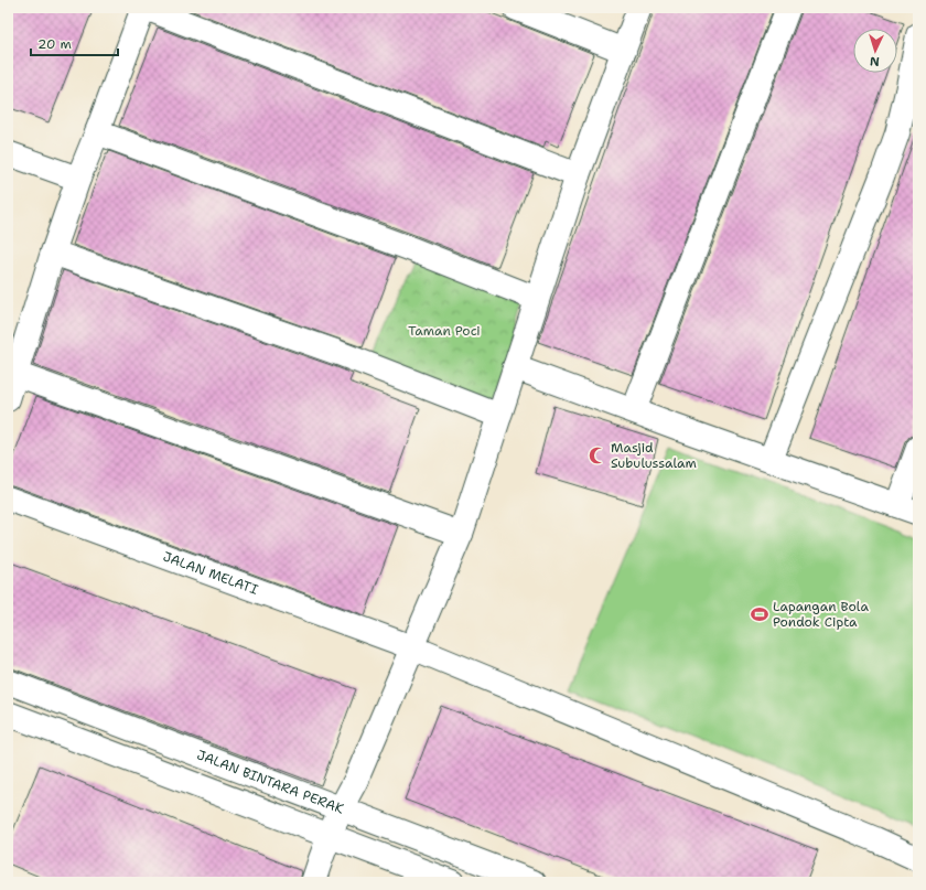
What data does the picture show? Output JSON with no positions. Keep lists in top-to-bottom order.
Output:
{
  "streets": {
    "street": ["JALAN MELATI", "JALAN BINTARA PERAK"]
  },
  "parks": ["Taman Poci"],
  "places": {
    "mosque": ["Masjid Subulussalam"],
    "sports": ["Lapangan Bola Pondok Cipta"]
  },
  "scale_bar": "20 m",
  "north": "bottom"
}
